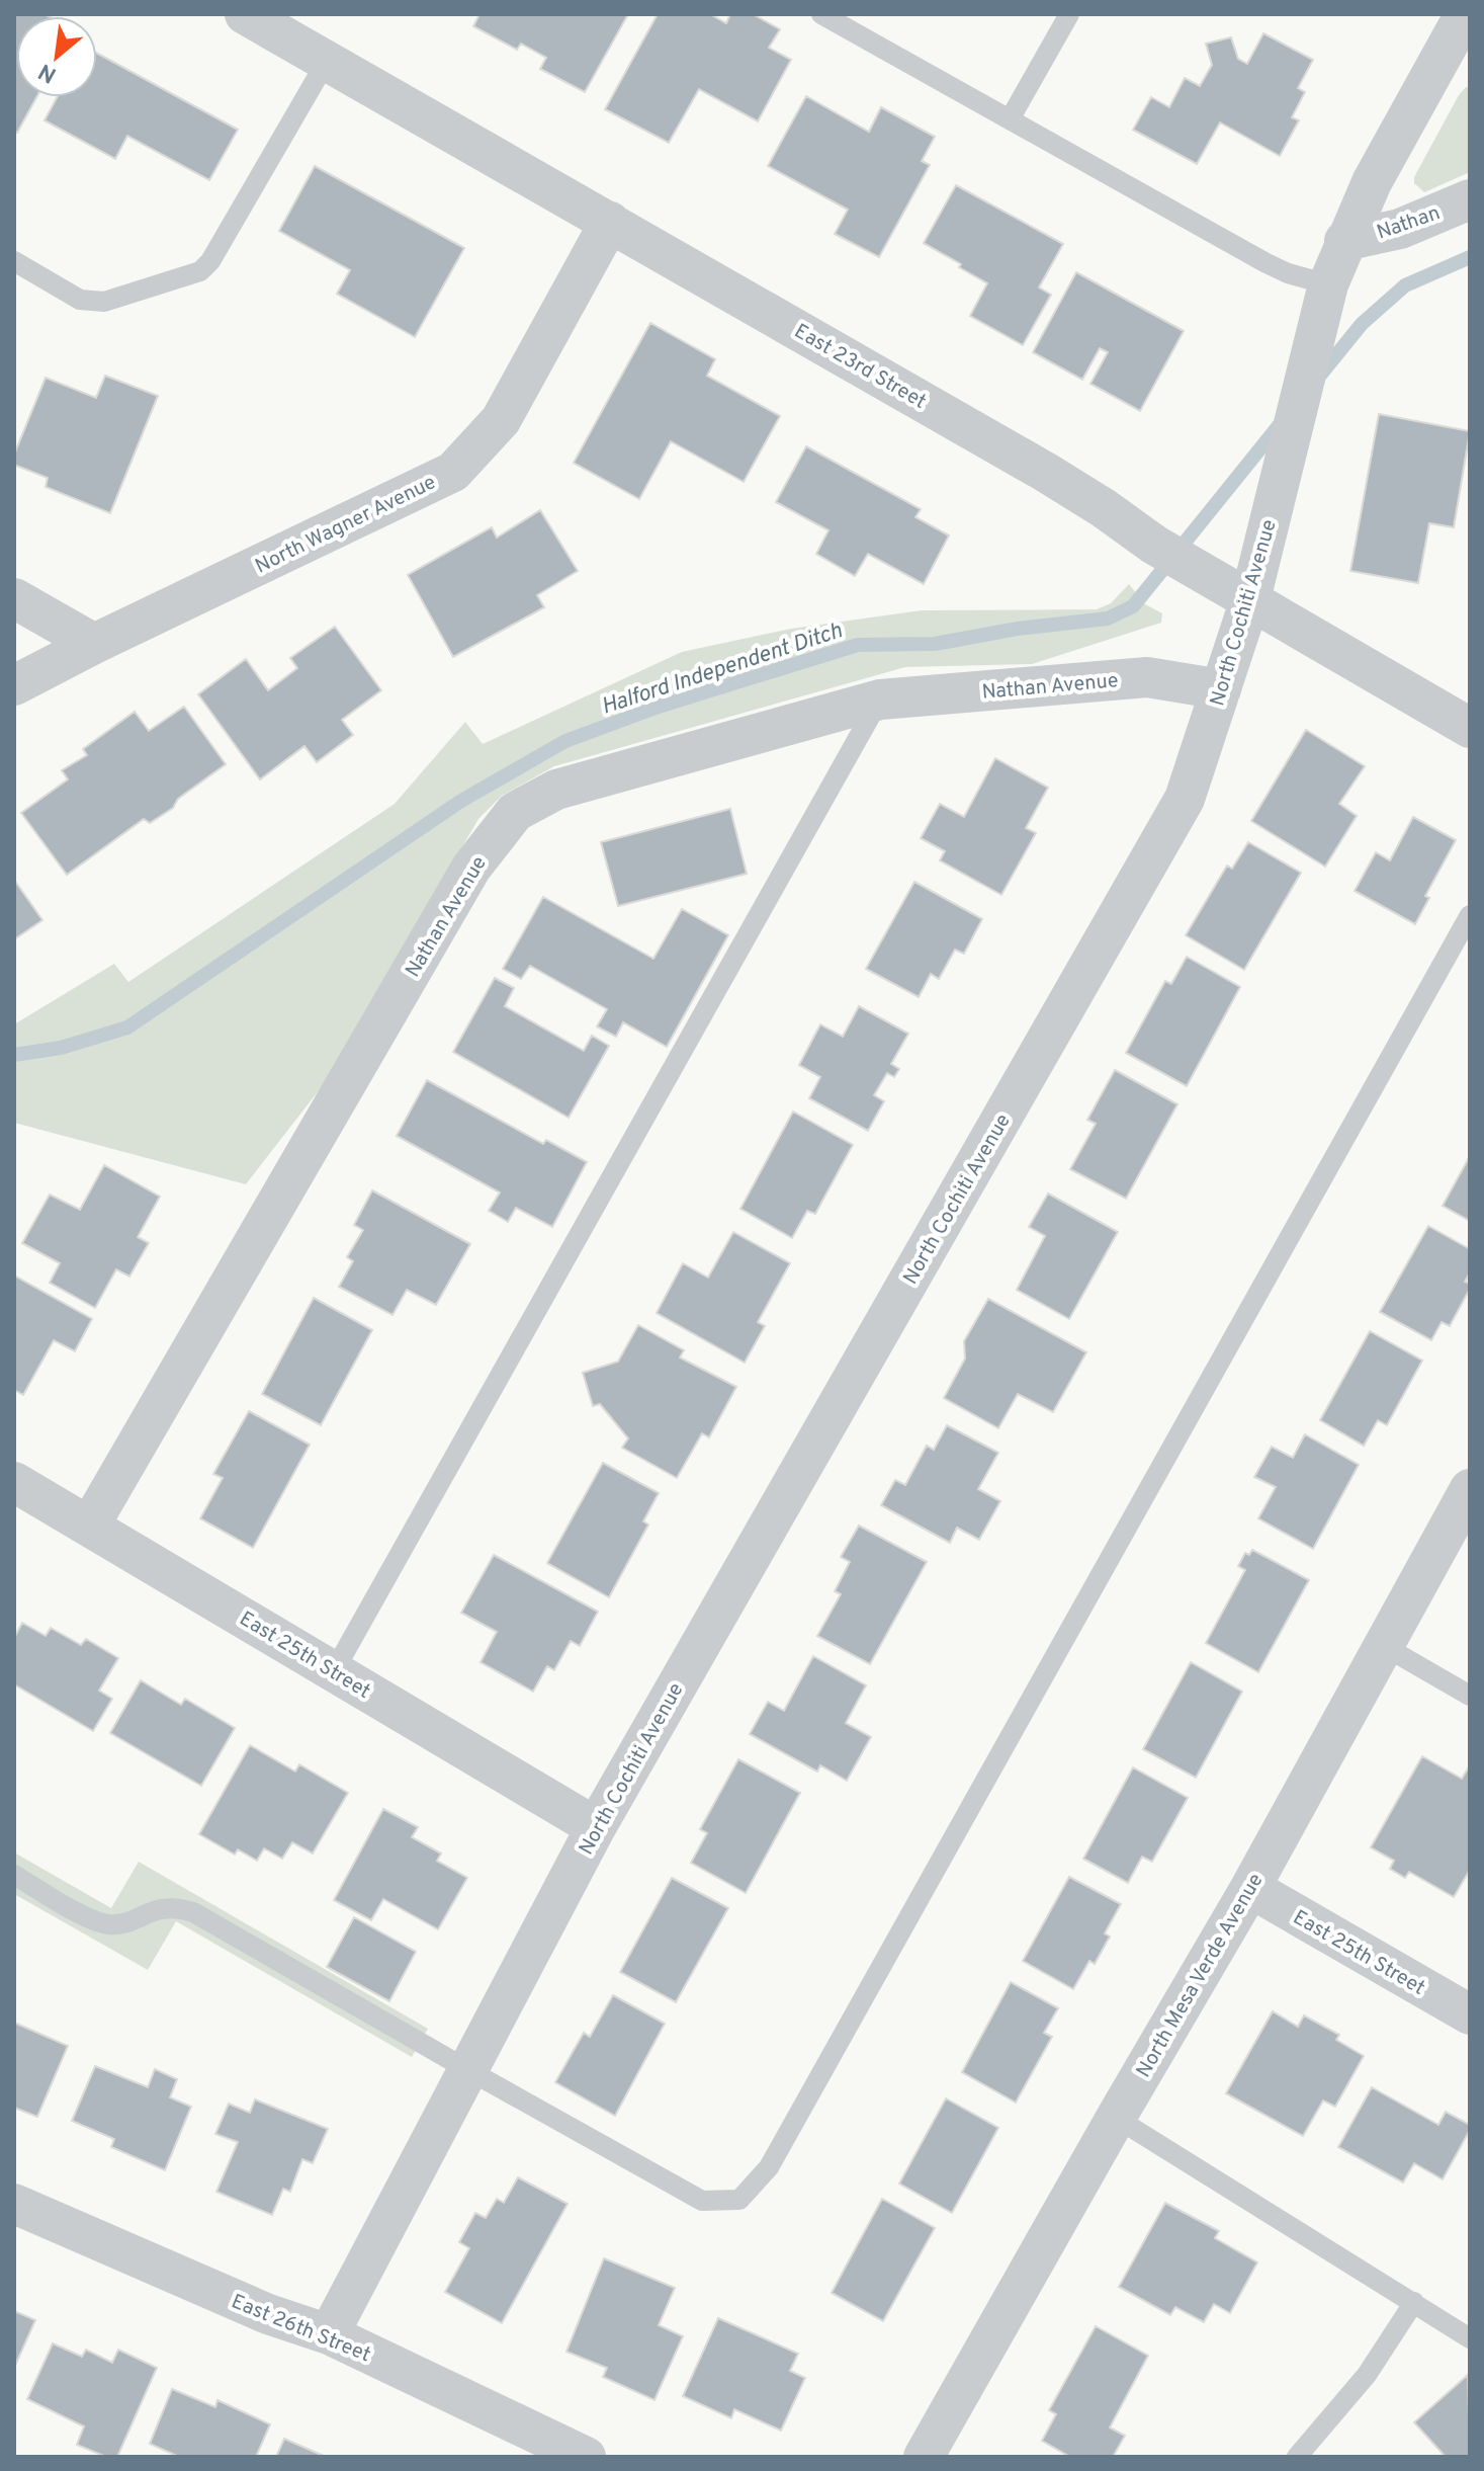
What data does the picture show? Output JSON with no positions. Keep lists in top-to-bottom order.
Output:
{
  "streets": {
    "street": [
      "Nathan",
      "East 23rd Street",
      "North Wagner Avenue",
      "North Cochiti Avenue",
      "Nathan Avenue",
      "East 25th Street",
      "North Mesa Verde Avenue",
      "East 26th Street"
    ]
  },
  "crossings": [
    ["Nathan", "North Cochiti Avenue"],
    ["East 23rd Street", "North Wagner Avenue"],
    ["East 23rd Street", "North Cochiti Avenue"],
    ["North Cochiti Avenue", "Nathan Avenue"],
    ["North Cochiti Avenue", "East 25th Street"],
    ["North Cochiti Avenue", "East 26th Street"],
    ["Nathan Avenue", "East 25th Street"],
    ["East 25th Street", "North Mesa Verde Avenue"]
  ],
  "water": ["Halford Independent Ditch"],
  "north": "bottom left"
}
